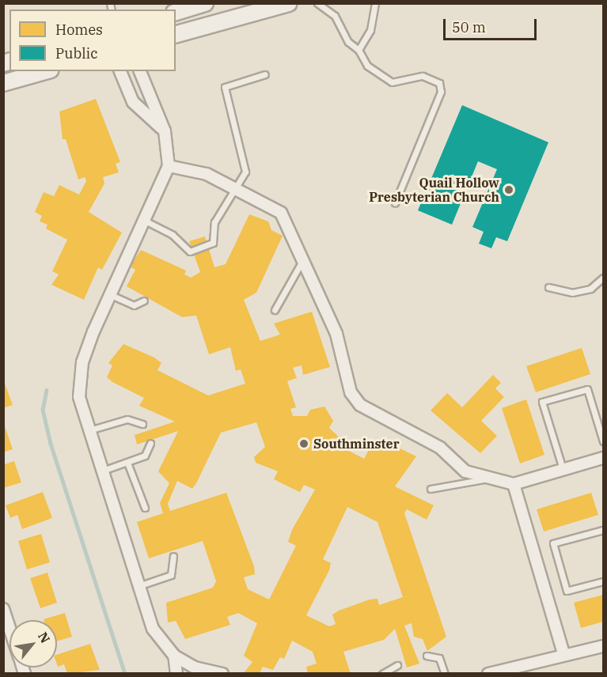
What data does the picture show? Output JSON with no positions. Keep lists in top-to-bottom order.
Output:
{
  "places": ["Quail Hollow Presbyterian Church", "Southminster"],
  "legend": ["Homes", "Public"],
  "scale_bar": "50 m",
  "north": "top right"
}
